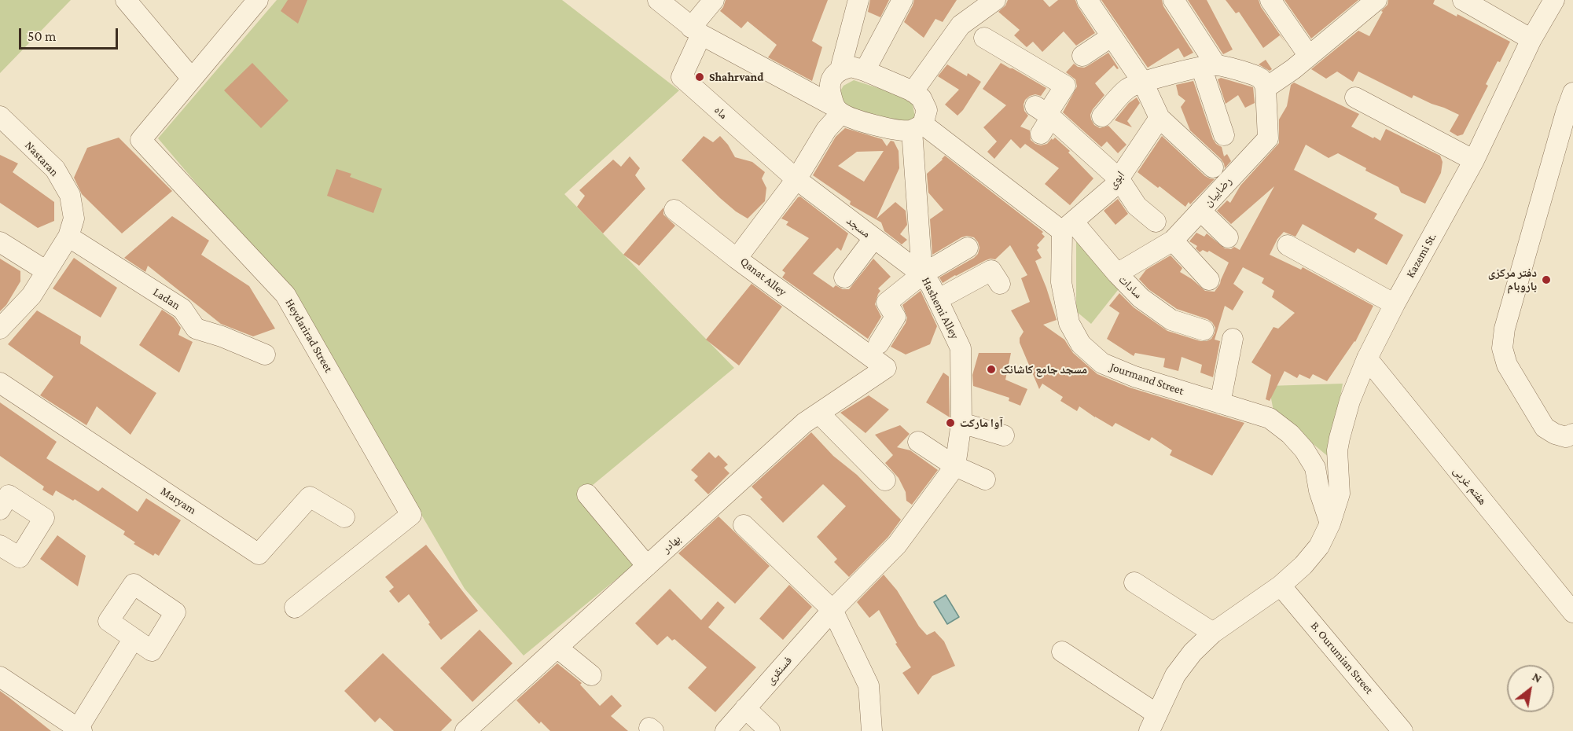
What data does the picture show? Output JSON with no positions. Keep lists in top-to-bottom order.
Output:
{
  "streets": {
    "street": [
      "ماه",
      "Nastaran",
      "ابوی",
      "رضاییان",
      "مسجد",
      "Kazemi St.",
      "Qanat Alley",
      "سادات",
      "Ladan",
      "Hashemi Alley",
      "Heydarirad Street",
      "Jourmand Street",
      "هفتم غربی",
      "Maryam",
      "بهادر",
      "B. Ourumian Street",
      "فسنقری"
    ]
  },
  "crossings": [
    ["ماه", "مسجد"],
    ["ماه", "Qanat Alley"],
    ["Nastaran", "Ladan"],
    ["ابوی", "سادات"],
    ["ابوی", "Jourmand Street"],
    ["رضاییان", "سادات"],
    ["مسجد", "Qanat Alley"],
    ["مسجد", "Hashemi Alley"],
    ["Kazemi St.", "Jourmand Street"],
    ["Kazemi St.", "هفتم غربی"],
    ["Kazemi St.", "B. Ourumian Street"],
    ["Qanat Alley", "بهادر"],
    ["سادات", "Jourmand Street"],
    ["Hashemi Alley", "فسنقری"]
  ],
  "places": [
    "Shahrvand",
    "دفتر مرکزی باروبام",
    "مسجد جامع کاشانک",
    "آوا مارکت"
  ],
  "scale_bar": "50 m",
  "north": "top right"
}
